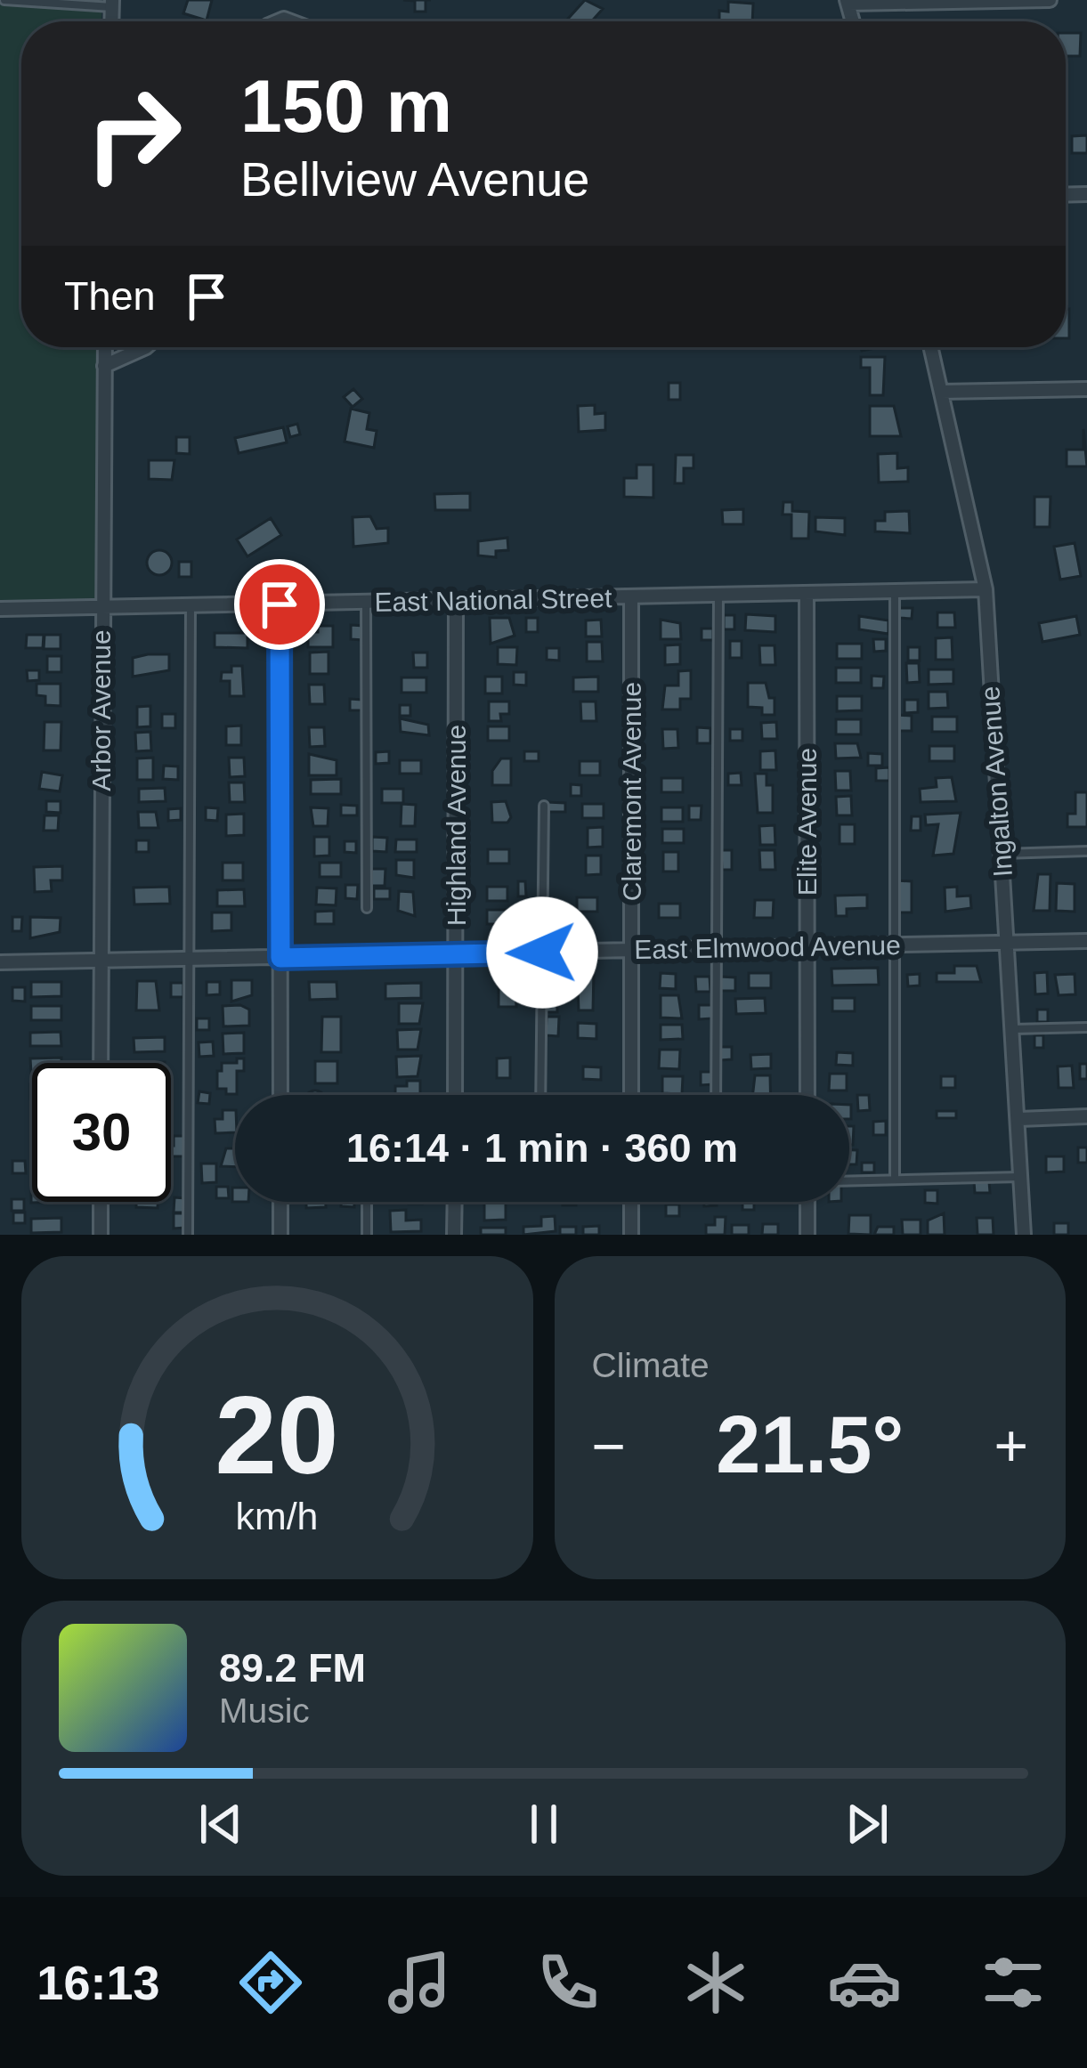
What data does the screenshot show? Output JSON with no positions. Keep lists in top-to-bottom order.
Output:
{
  "streets": {
    "street": [
      "East National Street",
      "Arbor Avenue",
      "Ingalton Avenue",
      "Claremont Avenue",
      "Elite Avenue",
      "Highland Avenue",
      "East Elmwood Avenue"
    ]
  },
  "crossings": [
    ["East National Street", "Arbor Avenue"],
    ["East National Street", "Ingalton Avenue"],
    ["East National Street", "Claremont Avenue"],
    ["East National Street", "Elite Avenue"],
    ["East National Street", "Highland Avenue"],
    ["Arbor Avenue", "East Elmwood Avenue"],
    ["Ingalton Avenue", "East Elmwood Avenue"],
    ["Claremont Avenue", "East Elmwood Avenue"],
    ["Elite Avenue", "East Elmwood Avenue"],
    ["Highland Avenue", "East Elmwood Avenue"]
  ],
  "page": {
    "turn": ["150 m", "Bellview Avenue"],
    "then": "Then",
    "limit": "30",
    "trip": "16:14 · 1 min · 360 m",
    "tile": "Climate",
    "heat": ["−", "21.5°", "+"],
    "song": ["89.2 FM", "Music"],
    "tabs": "16:13",
    "gauge": ["20", "km/h"]
  }
}
